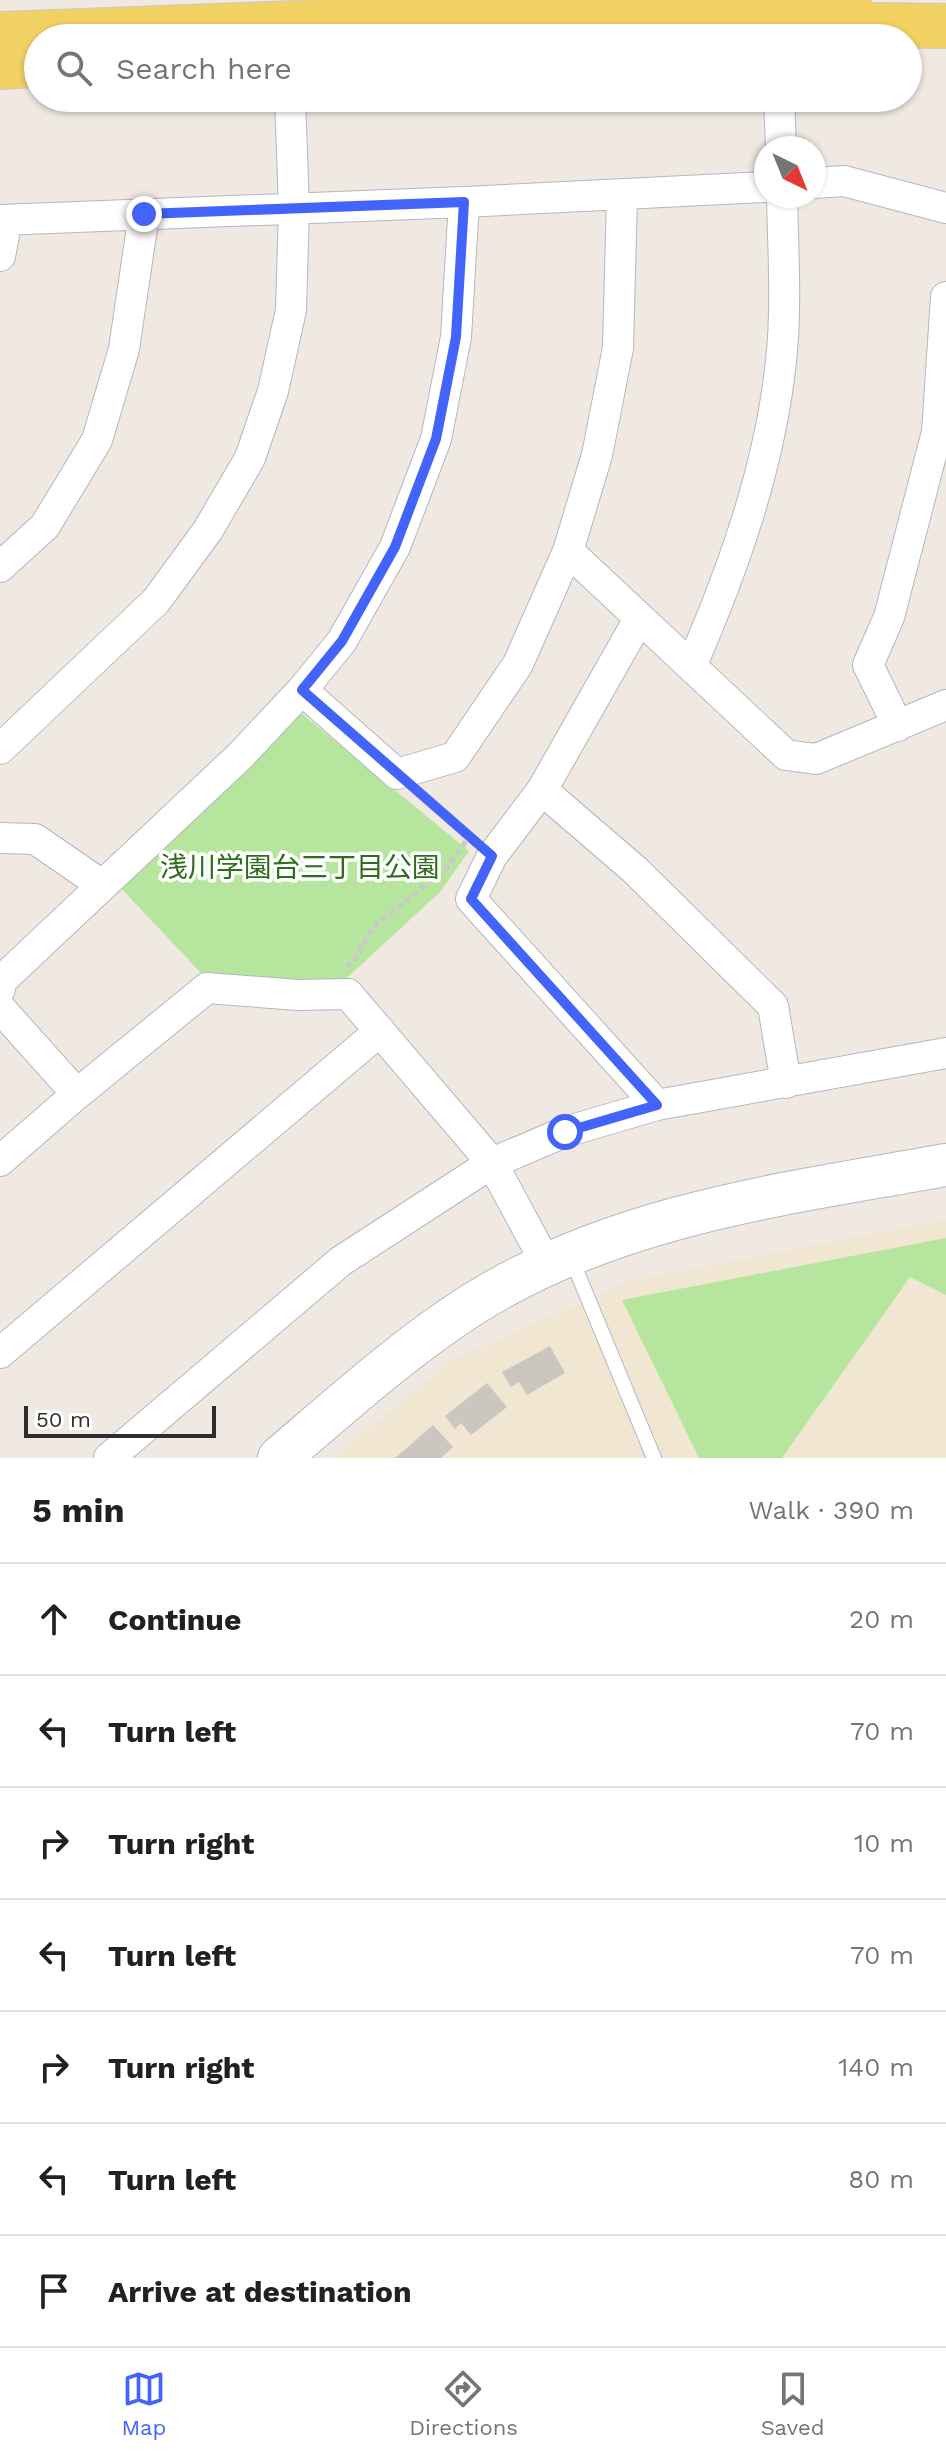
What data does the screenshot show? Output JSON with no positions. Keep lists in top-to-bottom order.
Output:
{
  "parks": ["浅川学園台三丁目公園"],
  "scale_bar": "50 m",
  "north": "bottom right",
  "page": {
    "search": "Search here",
    "scale": "50 m",
    "heading": ["5 min", "Walk · 390 m"],
    "list": [
      ["Continue", "20 m"],
      ["Turn left", "70 m"],
      ["Turn right", "10 m"],
      ["Turn left", "70 m"],
      ["Turn right", "140 m"],
      ["Turn left", "80 m"],
      "Arrive at destination"
    ],
    "nav": ["Map", "Directions", "Saved"]
  }
}
